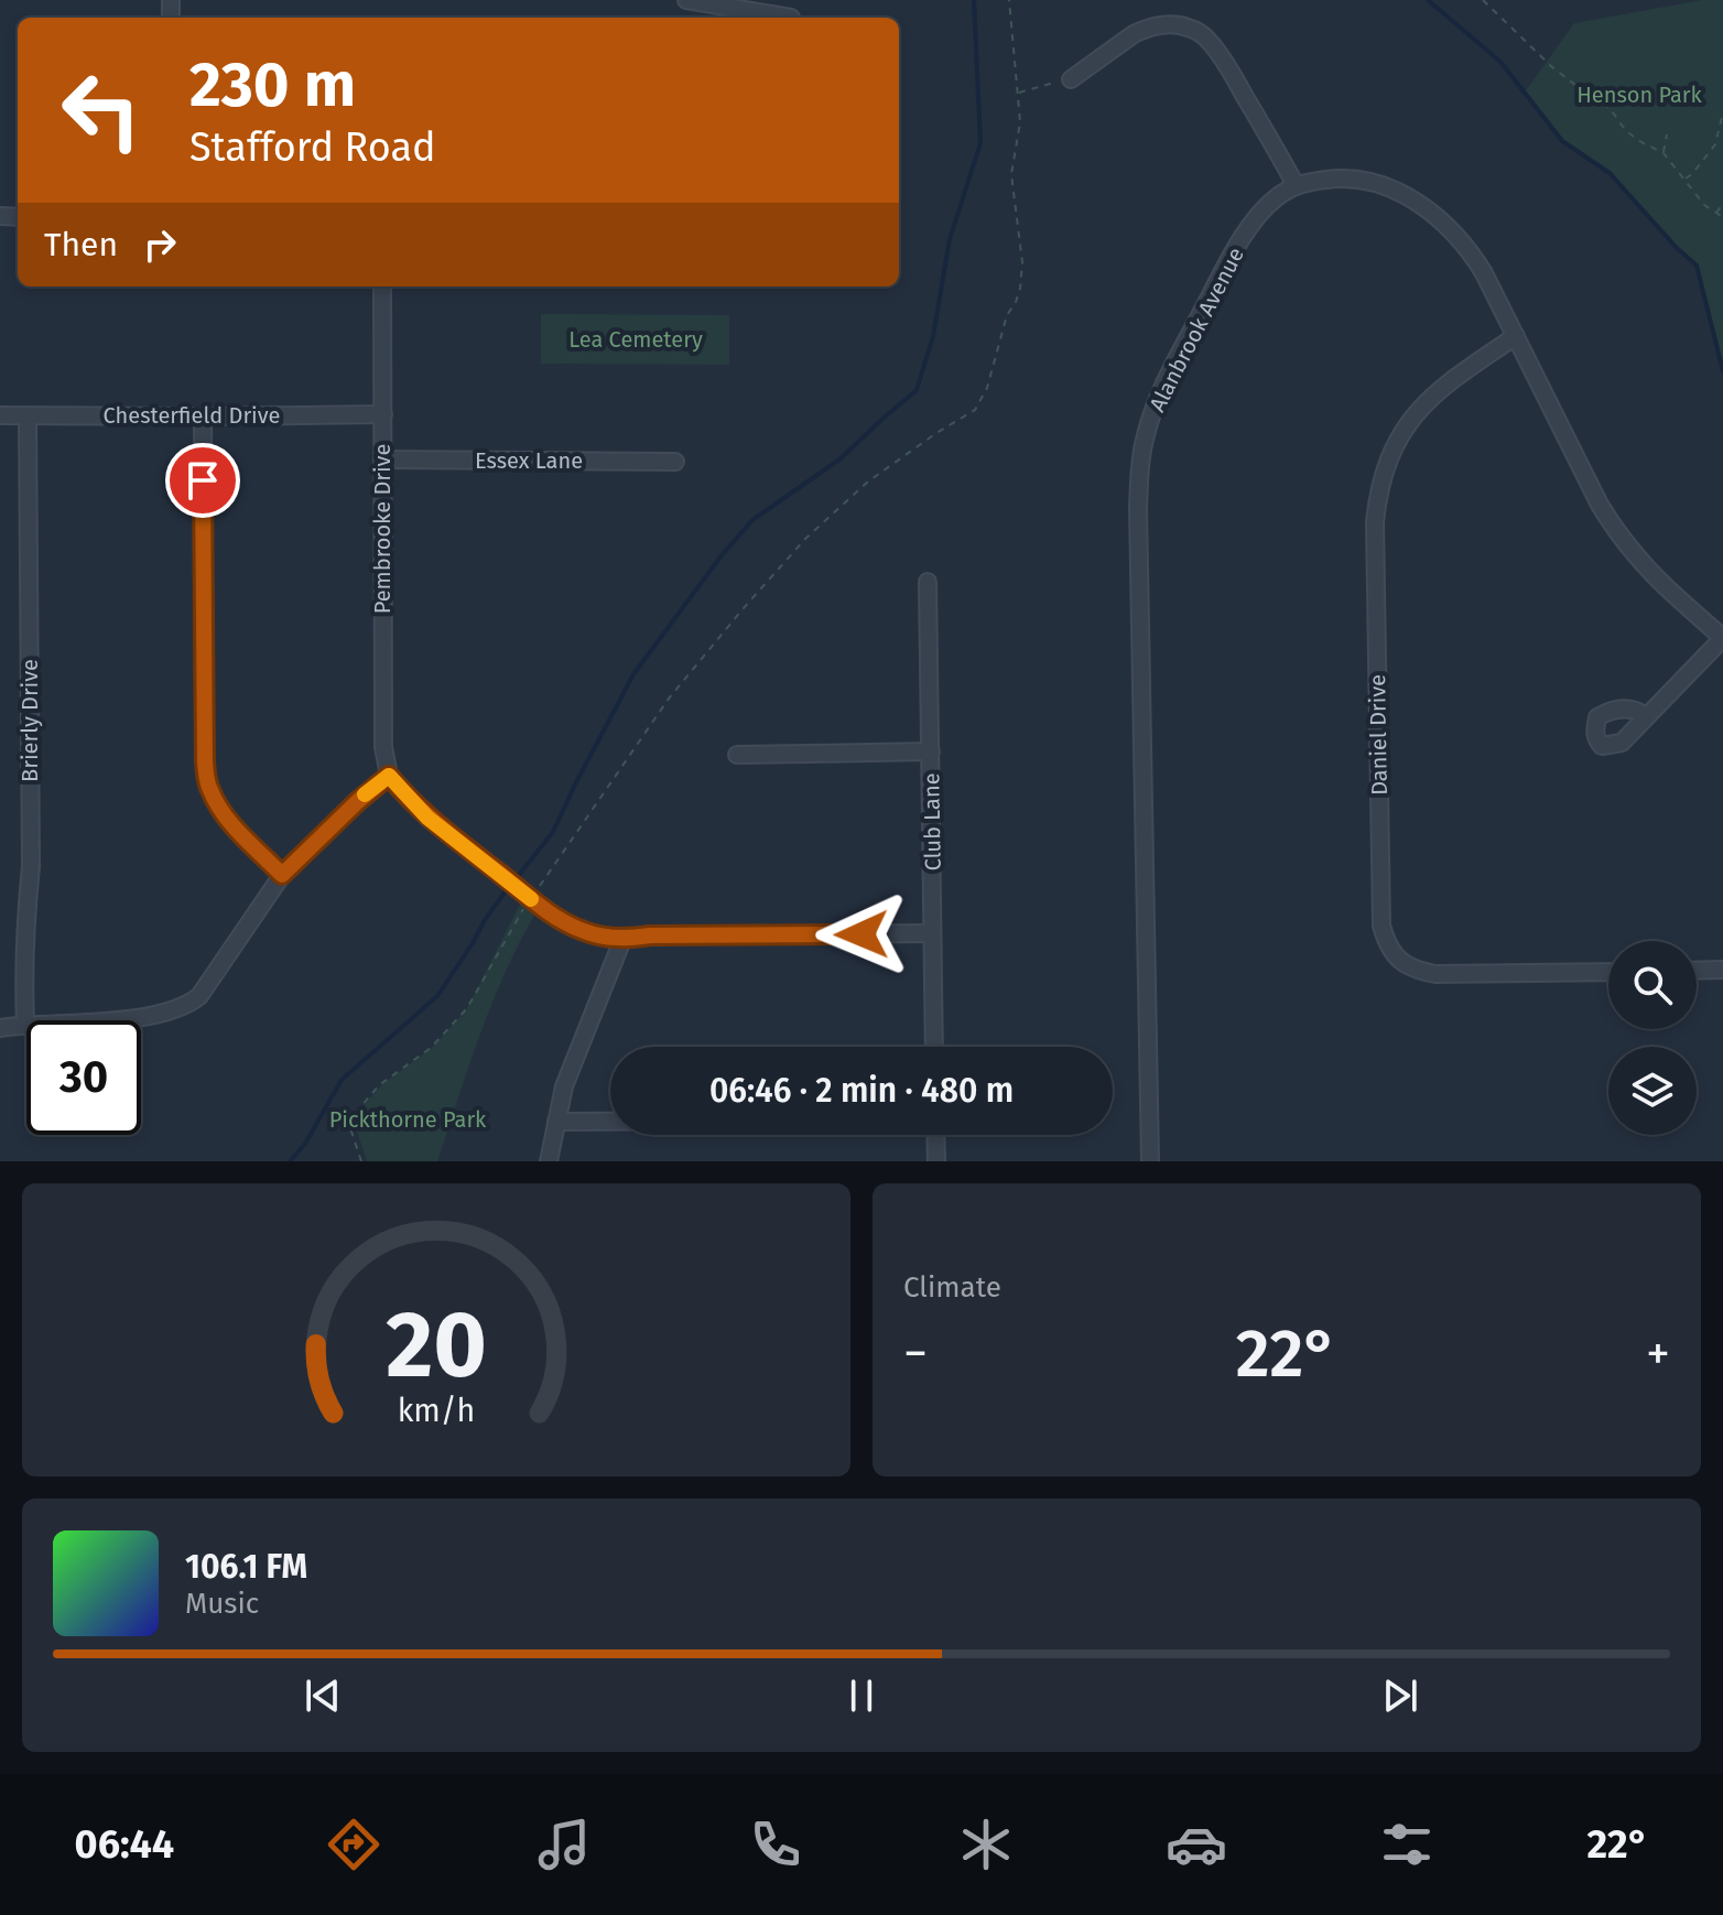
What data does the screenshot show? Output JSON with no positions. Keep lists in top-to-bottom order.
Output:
{
  "streets": {
    "street": [
      "Alanbrook Avenue",
      "Chesterfield Drive",
      "Essex Lane",
      "Pembrooke Drive",
      "Brierly Drive",
      "Daniel Drive",
      "Club Lane"
    ]
  },
  "crossings": [
    ["Chesterfield Drive", "Pembrooke Drive"],
    ["Chesterfield Drive", "Brierly Drive"],
    ["Essex Lane", "Pembrooke Drive"]
  ],
  "parks": ["Henson Park", "Lea Cemetery", "Pickthorne Park"],
  "page": {
    "turn": ["230 m", "Stafford Road"],
    "then": "Then",
    "limit": "30",
    "trip": "06:46 · 2 min · 480 m",
    "tile": "Climate",
    "heat": ["−", "22°", "+"],
    "song": ["106.1 FM", "Music"],
    "tabs": ["06:44", "22°"],
    "gauge": ["20", "km/h"]
  }
}
